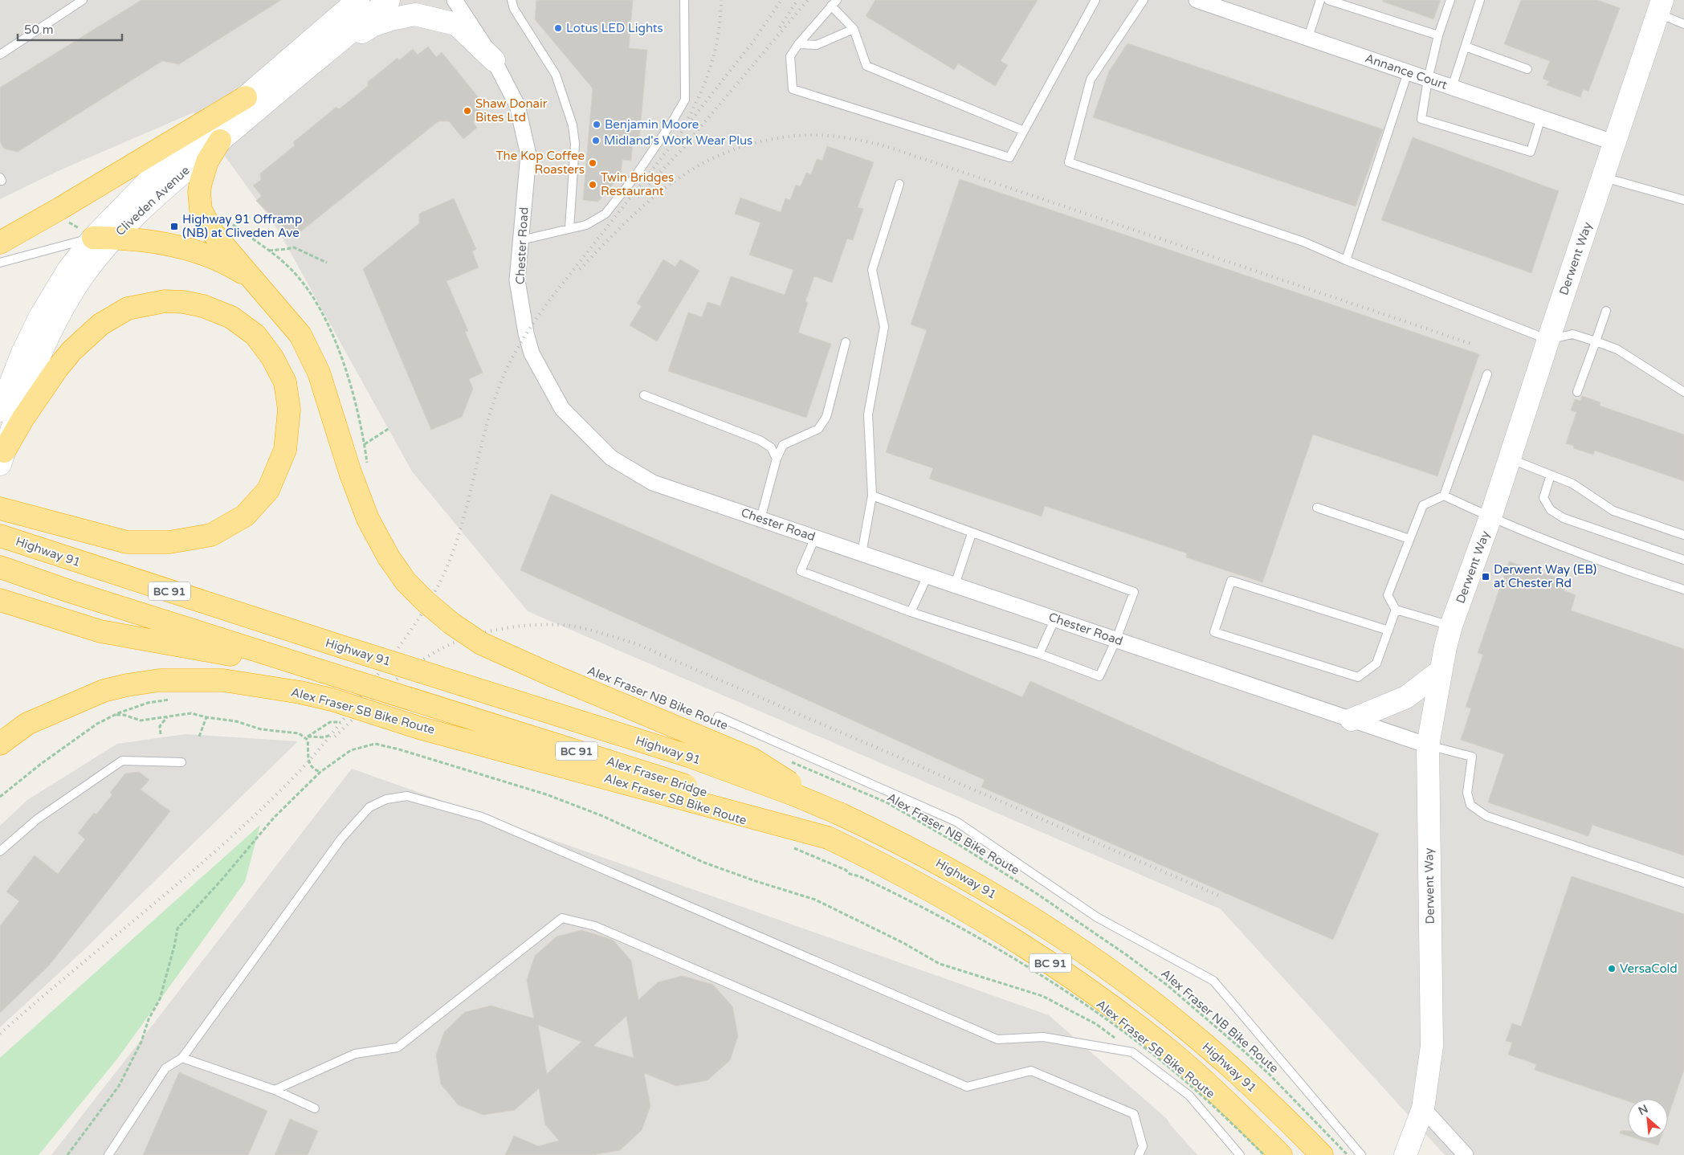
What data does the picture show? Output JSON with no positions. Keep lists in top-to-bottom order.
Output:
{
  "streets": {
    "highway": ["Highway 91", "BC 91", "Alex Fraser Bridge"],
    "street": [
      "Annance Court",
      "Cliveden Avenue",
      "Chester Road",
      "Derwent Way"
    ],
    "path": ["Alex Fraser NB Bike Route", "Alex Fraser SB Bike Route"]
  },
  "crossings": [
    ["Annance Court", "Derwent Way"],
    ["Chester Road", "Derwent Way"],
    ["BC 91", "Alex Fraser Bridge"]
  ],
  "places": {
    "other": [
      "Lotus LED Lights",
      "Shaw Donair Bites Ltd",
      "Benjamin Moore",
      "Midland's Work Wear Plus",
      "The Kop Coffee Roasters",
      "Twin Bridges Restaurant",
      "VersaCold"
    ],
    "transit": ["Highway 91 Offramp (NB) at Cliveden Ave", "Derwent Way (EB) at Chester Rd"]
  },
  "scale_bar": "50 m",
  "north": "top left"
}
